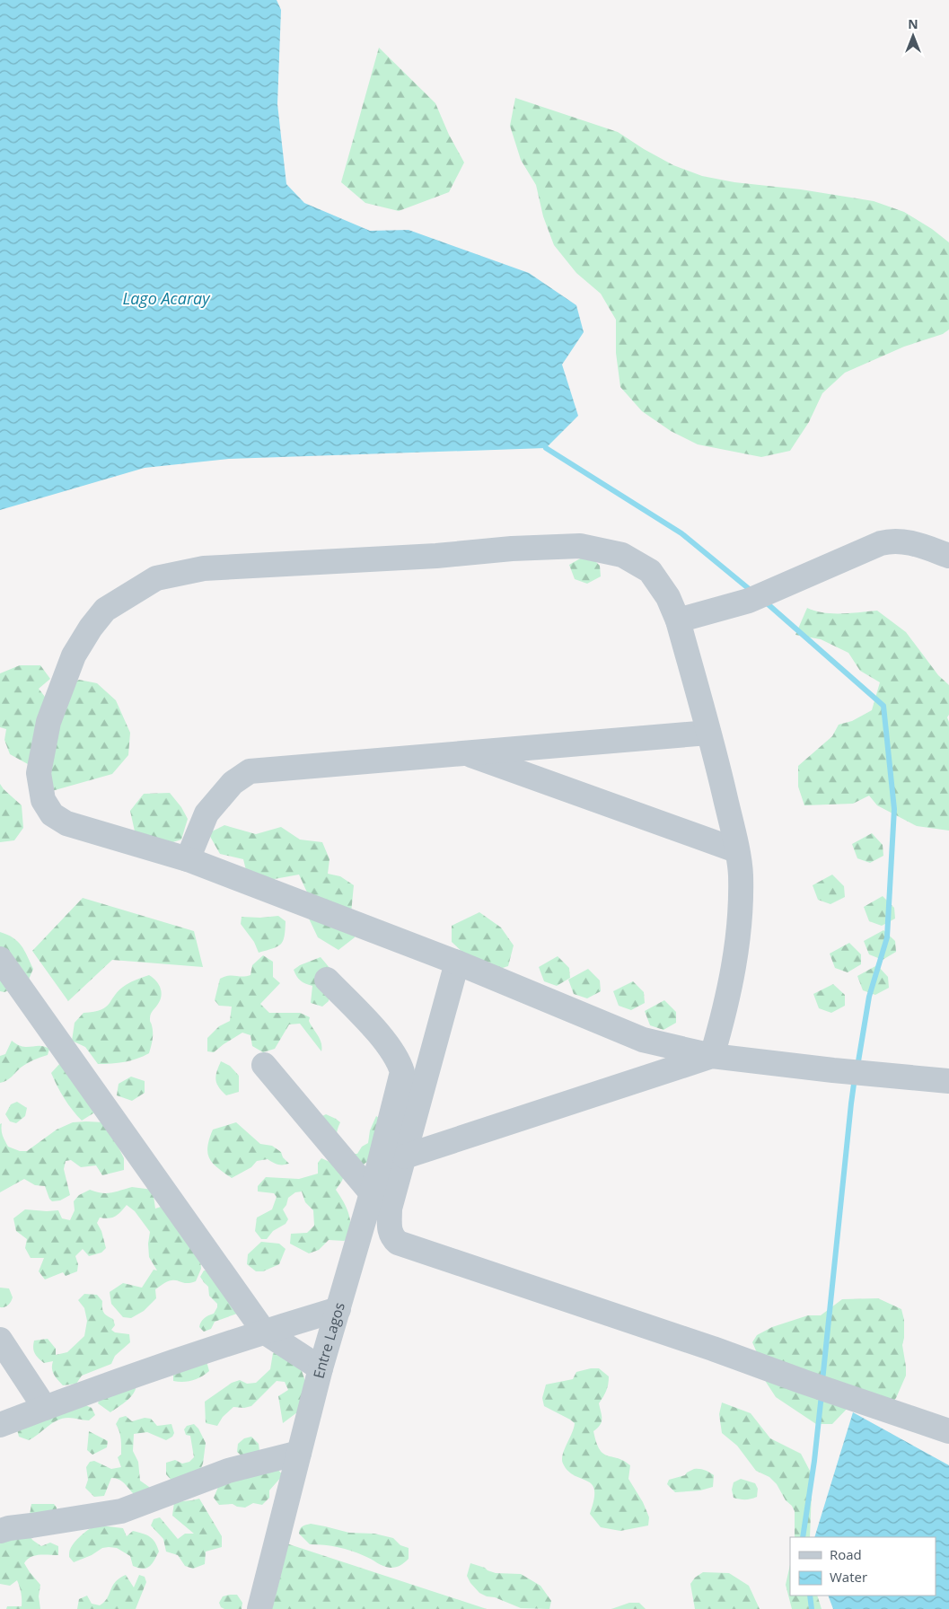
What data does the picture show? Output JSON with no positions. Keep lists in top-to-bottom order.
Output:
{
  "streets": {
    "street": ["Entre Lagos"]
  },
  "water": ["Lago Acaray"],
  "legend": ["Road", "Water"],
  "north": "top"
}
